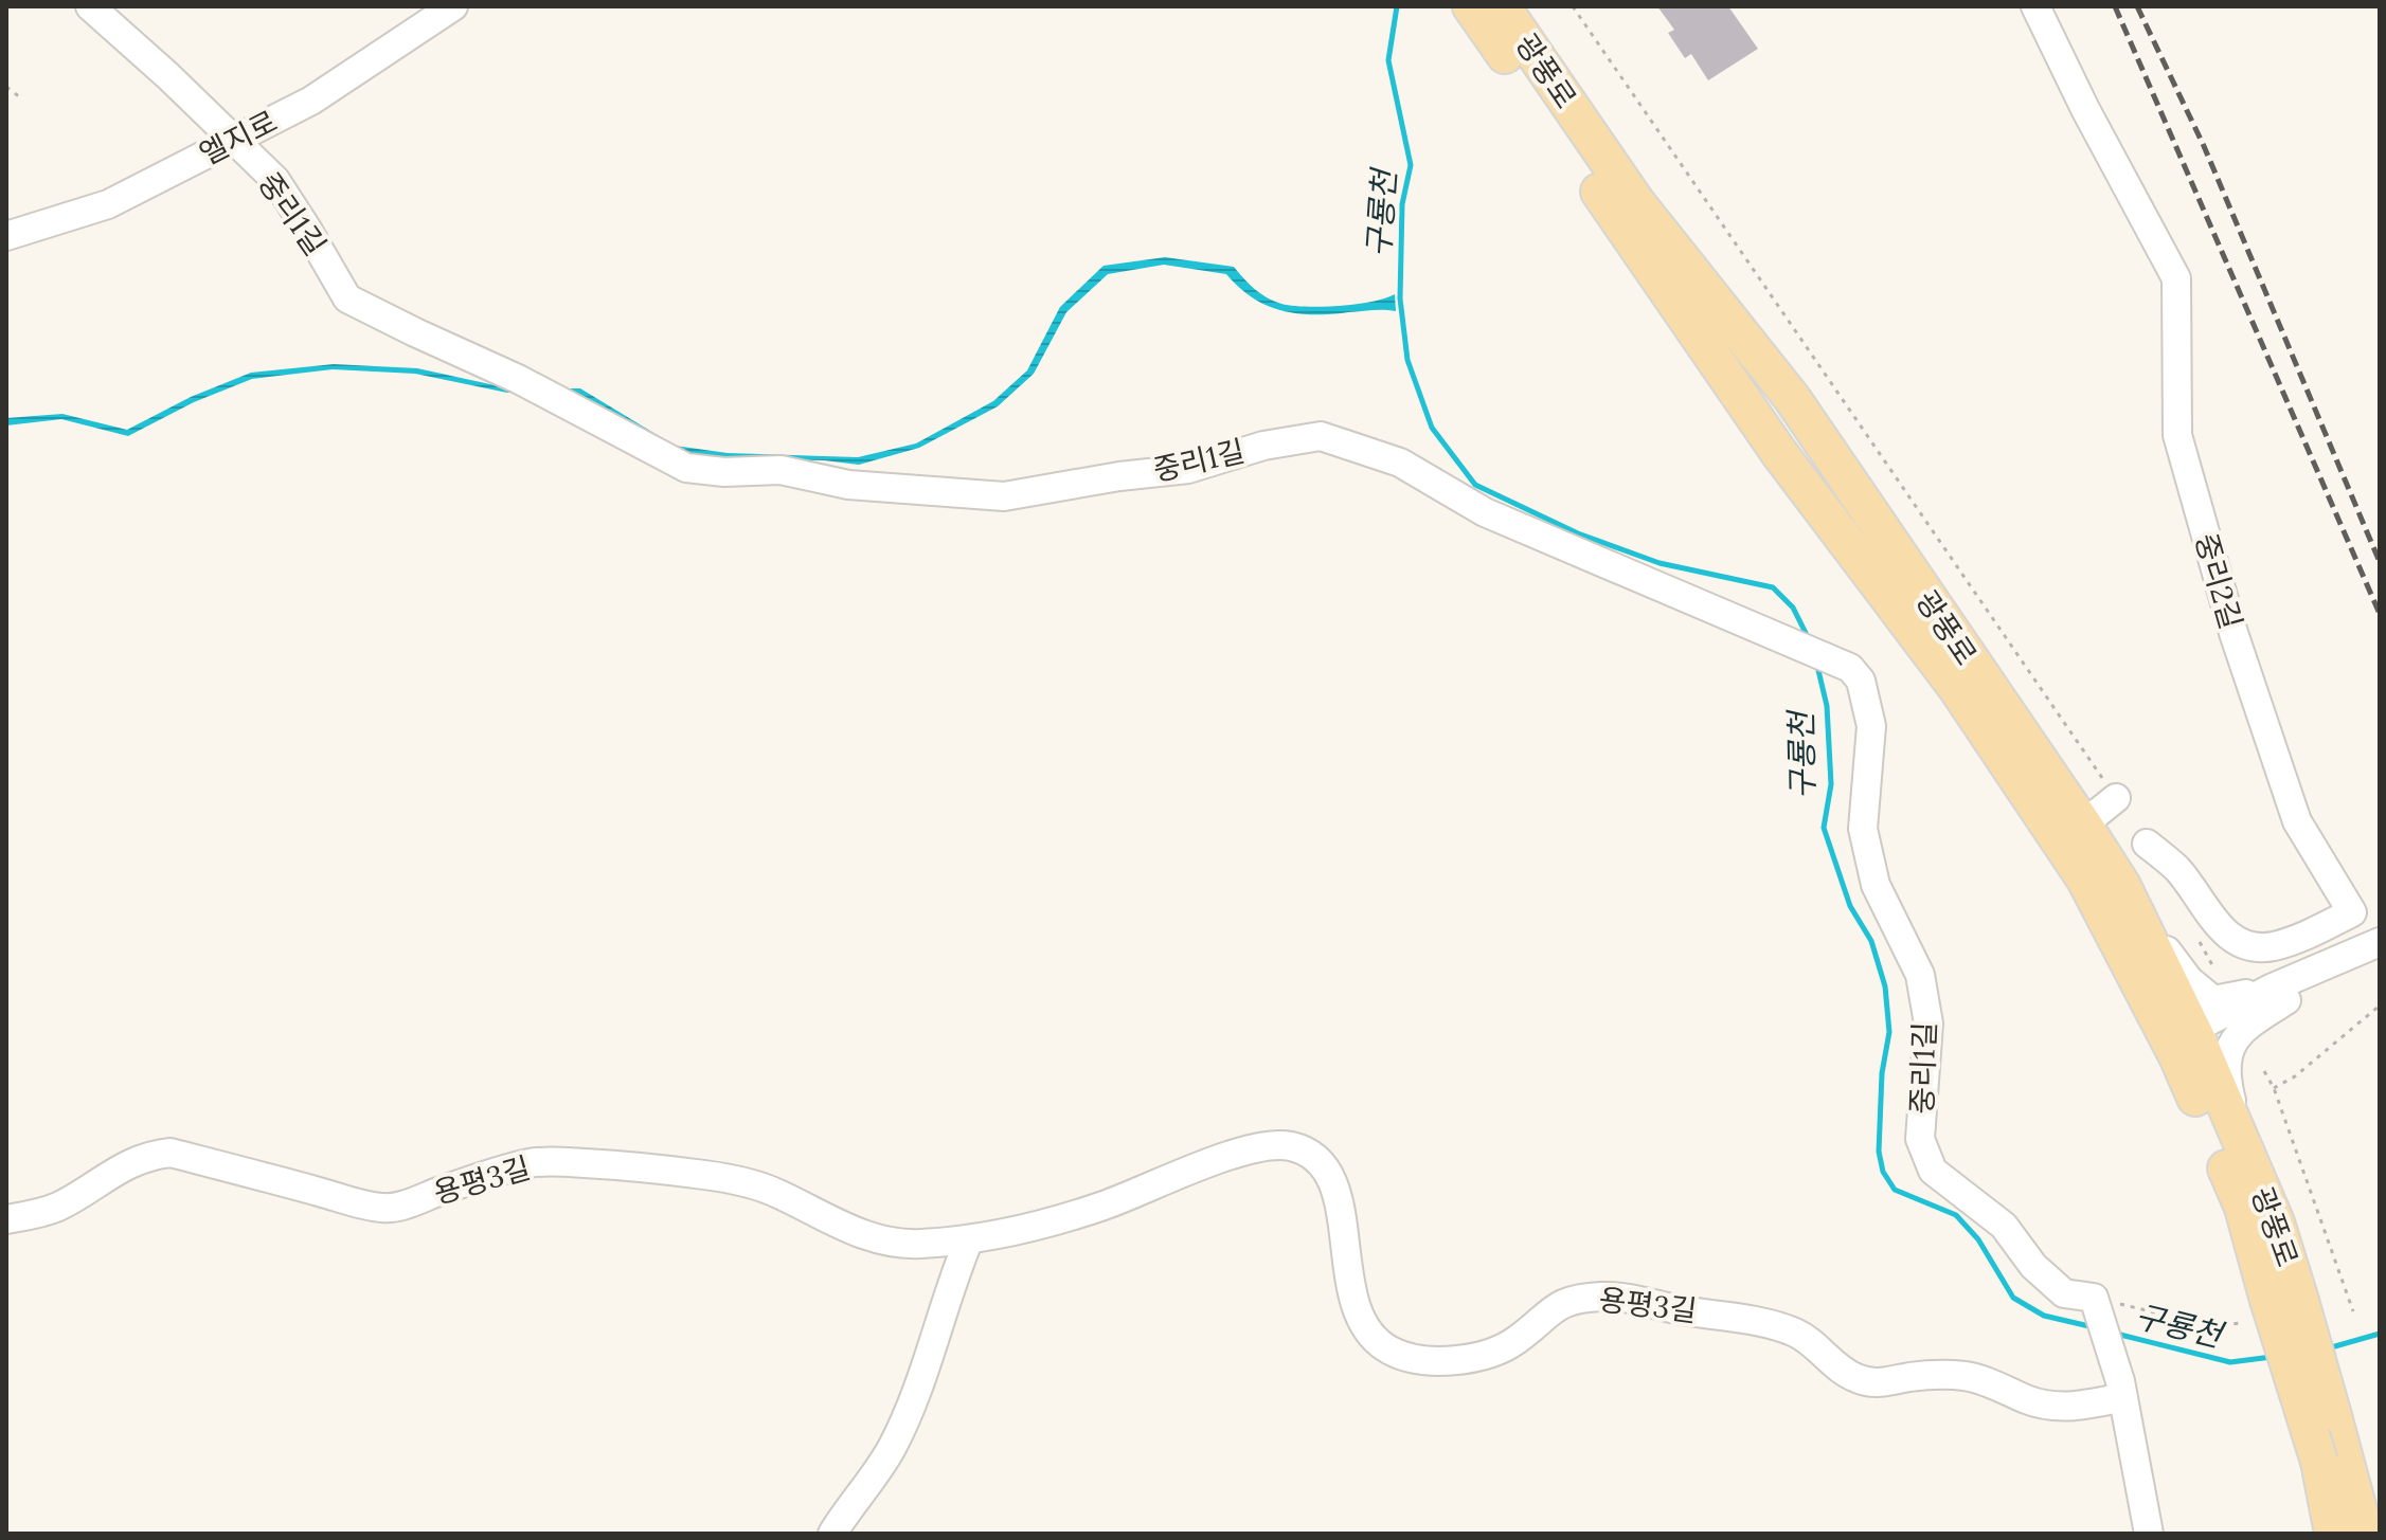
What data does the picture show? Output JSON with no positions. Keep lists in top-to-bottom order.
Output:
{
  "streets": {
    "main road": ["광풍로"],
    "street": [
      "엘지로",
      "중리1길",
      "중리2길",
      "용평3길"
    ]
  },
  "crossings": [
    ["엘지로", "중리1길"]
  ],
  "water": ["구룡천"]
}
